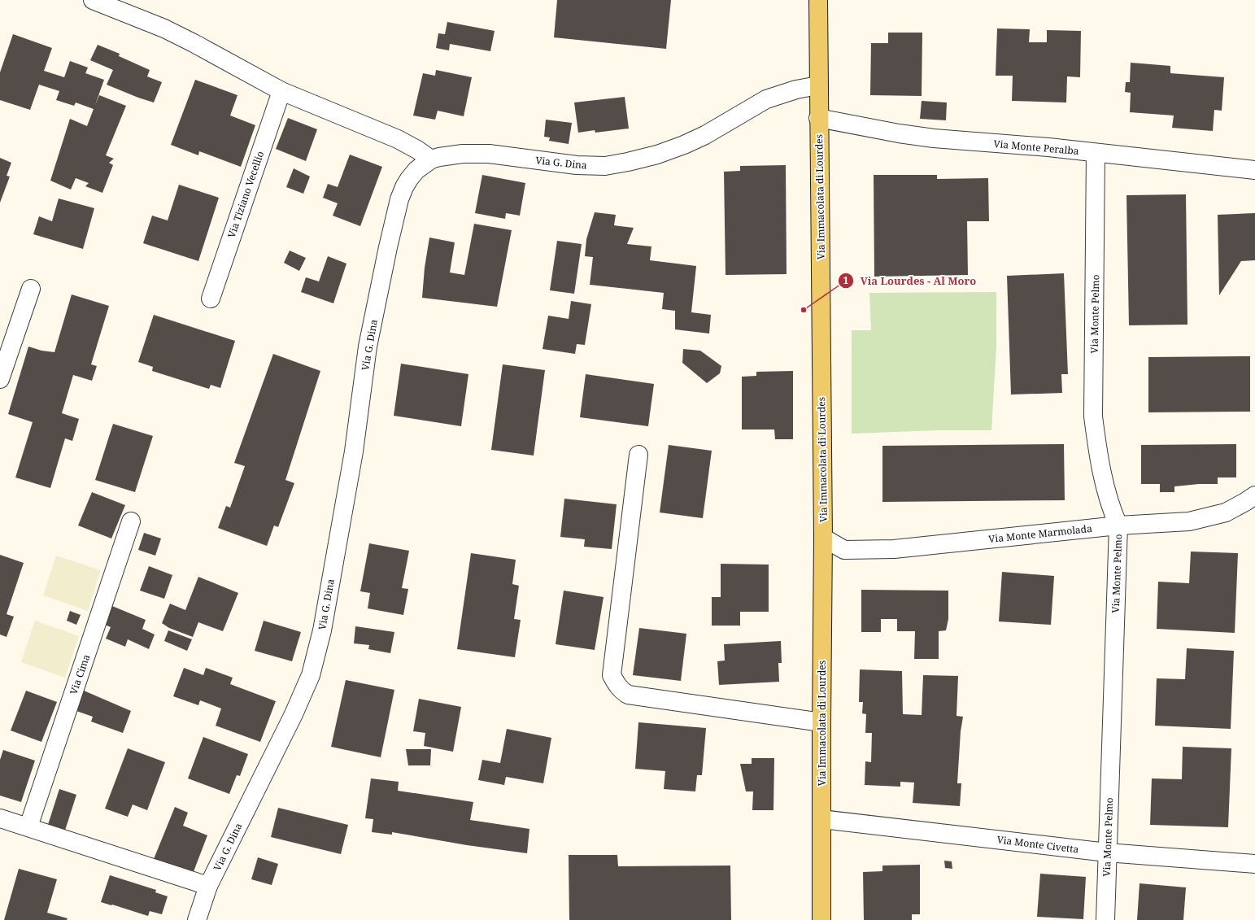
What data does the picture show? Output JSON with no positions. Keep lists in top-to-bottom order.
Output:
{
  "streets": {
    "main road": ["Via Immacolata di Lourdes"],
    "street": [
      "Via Monte Peralba",
      "Via G. Dina",
      "Via Tiziano Vecellio",
      "Via Monte Pelmo",
      "Via Monte Marmolada",
      "Via Cima",
      "Via Monte Civetta"
    ]
  },
  "crossings": [
    ["Via Monte Peralba", "Via Immacolata di Lourdes"],
    ["Via Monte Peralba", "Via Monte Pelmo"],
    ["Via G. Dina", "Via Immacolata di Lourdes"],
    ["Via Immacolata di Lourdes", "Via Monte Marmolada"],
    ["Via Immacolata di Lourdes", "Via Monte Civetta"],
    ["Via Monte Pelmo", "Via Monte Marmolada"],
    ["Via Monte Pelmo", "Via Monte Civetta"]
  ],
  "places": ["Via Lourdes - Al Moro"]
}
